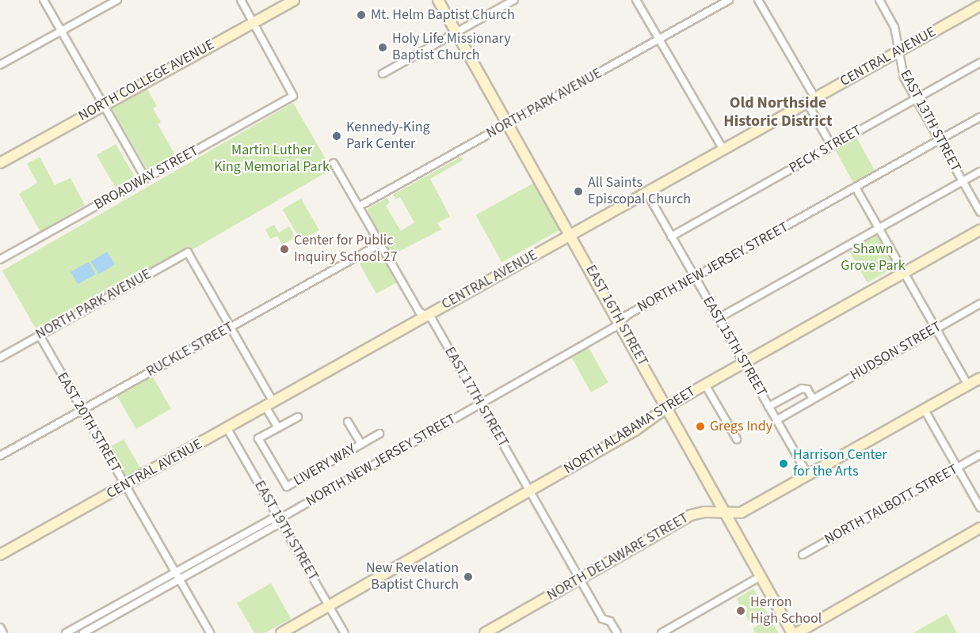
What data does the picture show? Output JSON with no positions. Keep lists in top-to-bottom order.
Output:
{
  "streets": {
    "main road": [
      "CENTRAL AVENUE",
      "NORTH COLLEGE AVENUE",
      "EAST 16TH STREET",
      "NORTH ALABAMA STREET",
      "NORTH DELAWARE STREET"
    ],
    "street": [
      "NORTH PARK AVENUE",
      "EAST 13TH STREET",
      "PECK STREET",
      "BROADWAY STREET",
      "NORTH NEW JERSEY STREET",
      "EAST 15TH STREET",
      "RUCKLE STREET",
      "HUDSON STREET",
      "EAST 17TH STREET",
      "EAST 20TH STREET",
      "LIVERY WAY",
      "NORTH TALBOTT STREET",
      "EAST 19TH STREET"
    ]
  },
  "crossings": [
    ["CENTRAL AVENUE", "EAST 13TH STREET"],
    ["CENTRAL AVENUE", "EAST 16TH STREET"],
    ["CENTRAL AVENUE", "EAST 15TH STREET"],
    ["CENTRAL AVENUE", "EAST 17TH STREET"],
    ["CENTRAL AVENUE", "EAST 20TH STREET"],
    ["CENTRAL AVENUE", "EAST 19TH STREET"],
    ["NORTH COLLEGE AVENUE", "BROADWAY STREET"],
    ["NORTH PARK AVENUE", "EAST 16TH STREET"],
    ["NORTH PARK AVENUE", "RUCKLE STREET"],
    ["NORTH PARK AVENUE", "EAST 17TH STREET"],
    ["NORTH PARK AVENUE", "EAST 20TH STREET"],
    ["EAST 13TH STREET", "PECK STREET"],
    ["EAST 13TH STREET", "NORTH NEW JERSEY STREET"],
    ["PECK STREET", "EAST 15TH STREET"],
    ["NORTH NEW JERSEY STREET", "EAST 16TH STREET"],
    ["NORTH NEW JERSEY STREET", "EAST 15TH STREET"],
    ["NORTH NEW JERSEY STREET", "EAST 17TH STREET"],
    ["NORTH NEW JERSEY STREET", "EAST 20TH STREET"],
    ["NORTH NEW JERSEY STREET", "EAST 19TH STREET"],
    ["EAST 16TH STREET", "NORTH ALABAMA STREET"],
    ["EAST 16TH STREET", "NORTH DELAWARE STREET"],
    ["EAST 15TH STREET", "HUDSON STREET"],
    ["EAST 15TH STREET", "NORTH ALABAMA STREET"],
    ["EAST 15TH STREET", "NORTH DELAWARE STREET"],
    ["RUCKLE STREET", "EAST 17TH STREET"],
    ["RUCKLE STREET", "EAST 20TH STREET"],
    ["EAST 17TH STREET", "NORTH ALABAMA STREET"],
    ["EAST 17TH STREET", "NORTH DELAWARE STREET"],
    ["NORTH ALABAMA STREET", "EAST 19TH STREET"]
  ],
  "districts": ["Old Northside Historic District"],
  "parks": ["Martin Luther King Memorial Park", "Shawn Grove Park"],
  "places": [
    "Mt. Helm Baptist Church",
    "Holy Life Missionary Baptist Church",
    "Kennedy-King Park Center",
    "All Saints Episcopal Church",
    "Center for Public Inquiry School 27",
    "Gregs Indy",
    "Harrison Center for the Arts",
    "New Revelation Baptist Church",
    "Herron High School"
  ]
}
